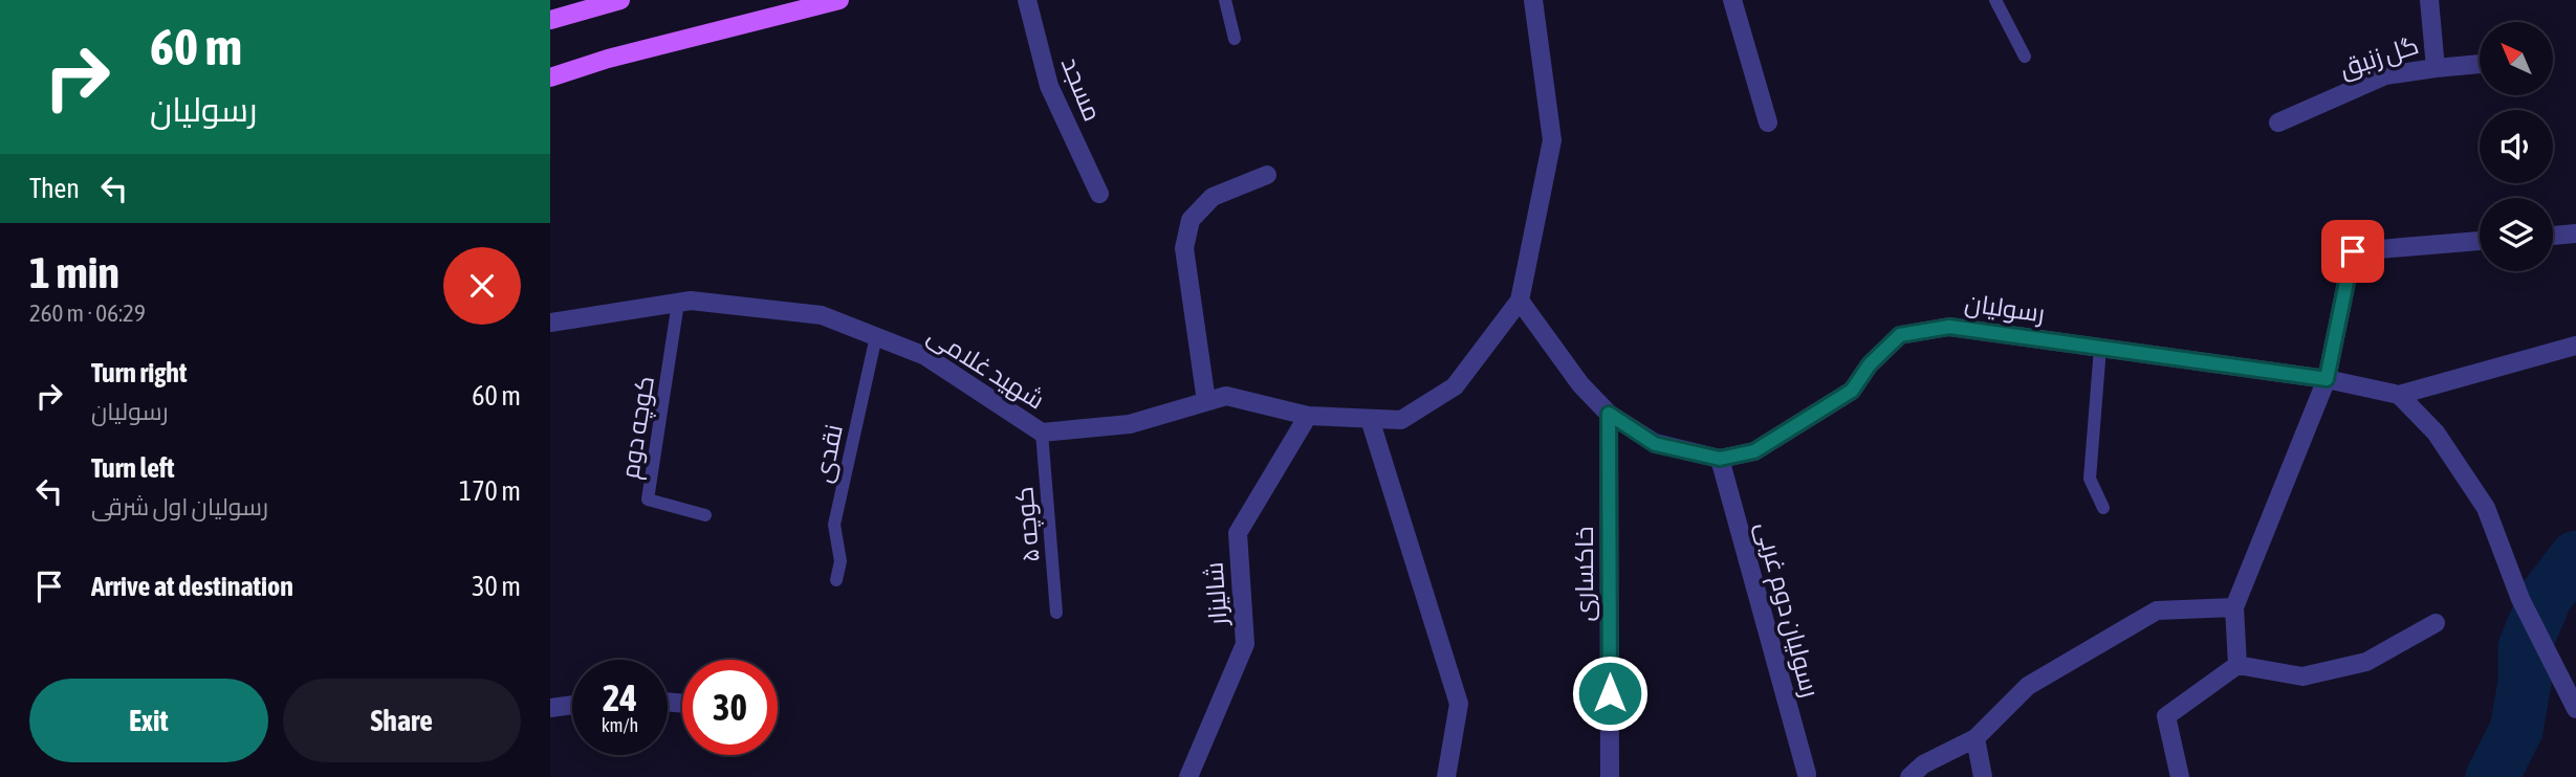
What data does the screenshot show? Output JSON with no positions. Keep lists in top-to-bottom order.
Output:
{
  "streets": {
    "street": [
      "گل زنبق",
      "مسجد",
      "رسولیان",
      "شهید غلامی",
      "خاکساری",
      "شالیزار",
      "رسولیان دوم غربی"
    ],
    "lane": ["کوچه دوم", "نقدی", "کوچه ۵"]
  },
  "crossings": [
    ["رسولیان", "شهید غلامی"],
    ["رسولیان", "خاکساری"],
    ["رسولیان", "رسولیان دوم غربی"],
    ["شهید غلامی", "کوچه دوم"],
    ["شهید غلامی", "نقدی"],
    ["شهید غلامی", "کوچه ۵"],
    ["شهید غلامی", "شالیزار"]
  ],
  "north": "top left",
  "page": {
    "turn": ["60 m", "رسولیان"],
    "then": "Then",
    "heading": ["1 min", "260 m · 06:29"],
    "list": [
      {
        "name": "Turn right",
        "note": "رسولیان",
        "value": "60 m"
      },
      {
        "name": "Turn left",
        "note": "رسولیان اول شرقی",
        "value": "170 m"
      },
      {
        "name": "Arrive at destination",
        "value": "30 m"
      }
    ],
    "speed": "24 km/h",
    "limit": "30",
    "buttons": ["Exit", "Share"]
  }
}
